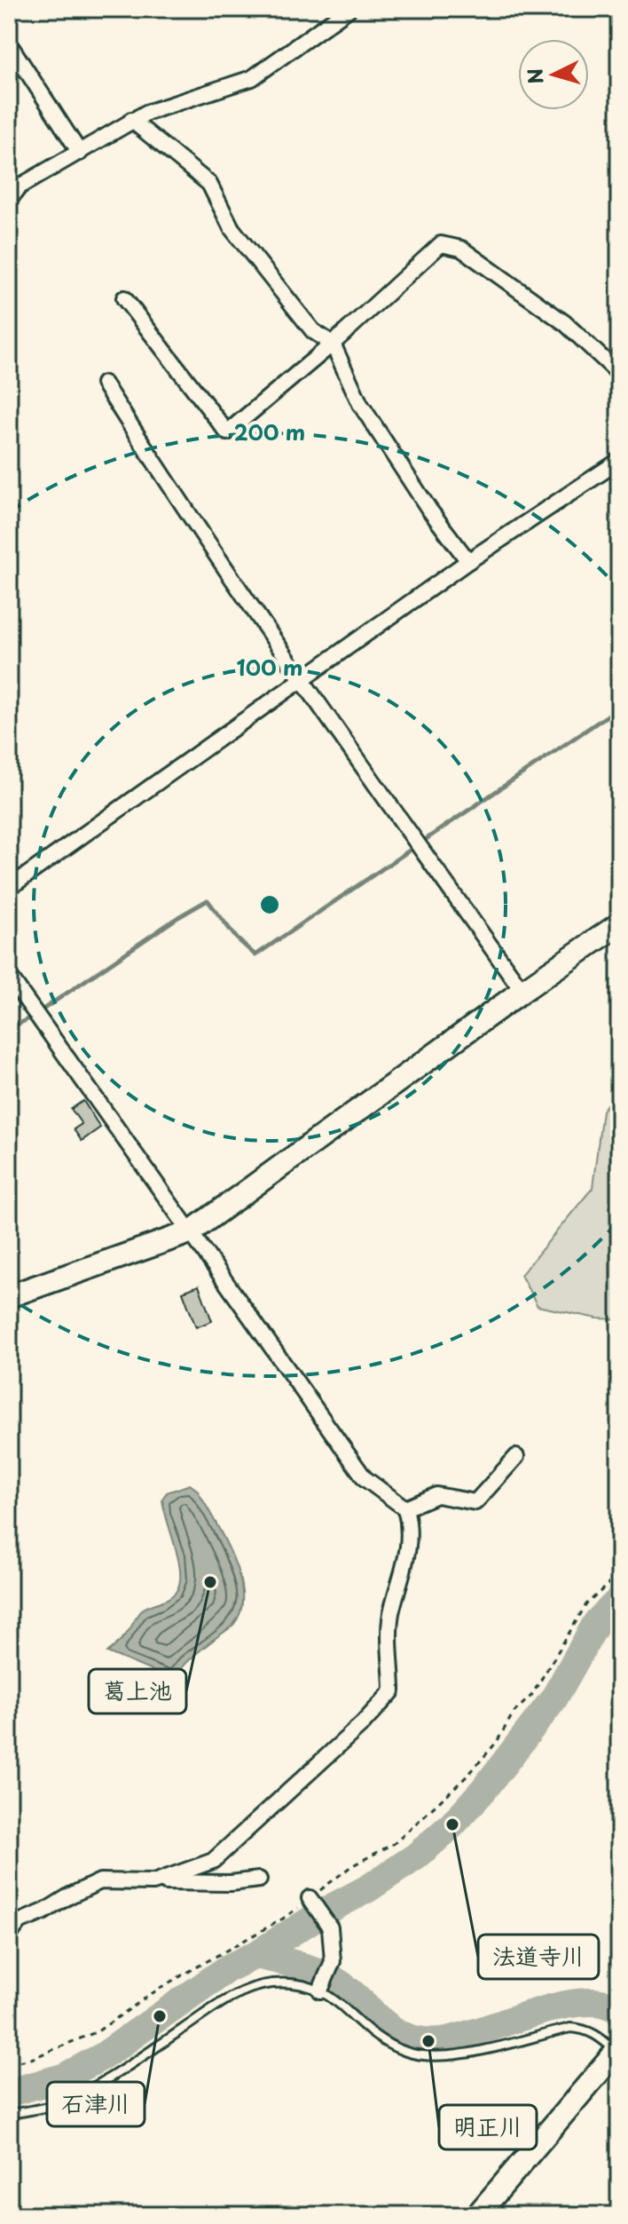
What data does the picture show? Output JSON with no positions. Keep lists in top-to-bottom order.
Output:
{
  "places": [
    "葛上池",
    "法道寺川",
    "石津川",
    "明正川"
  ],
  "north": "left",
  "rings": ["200 m", "100 m"]
}
